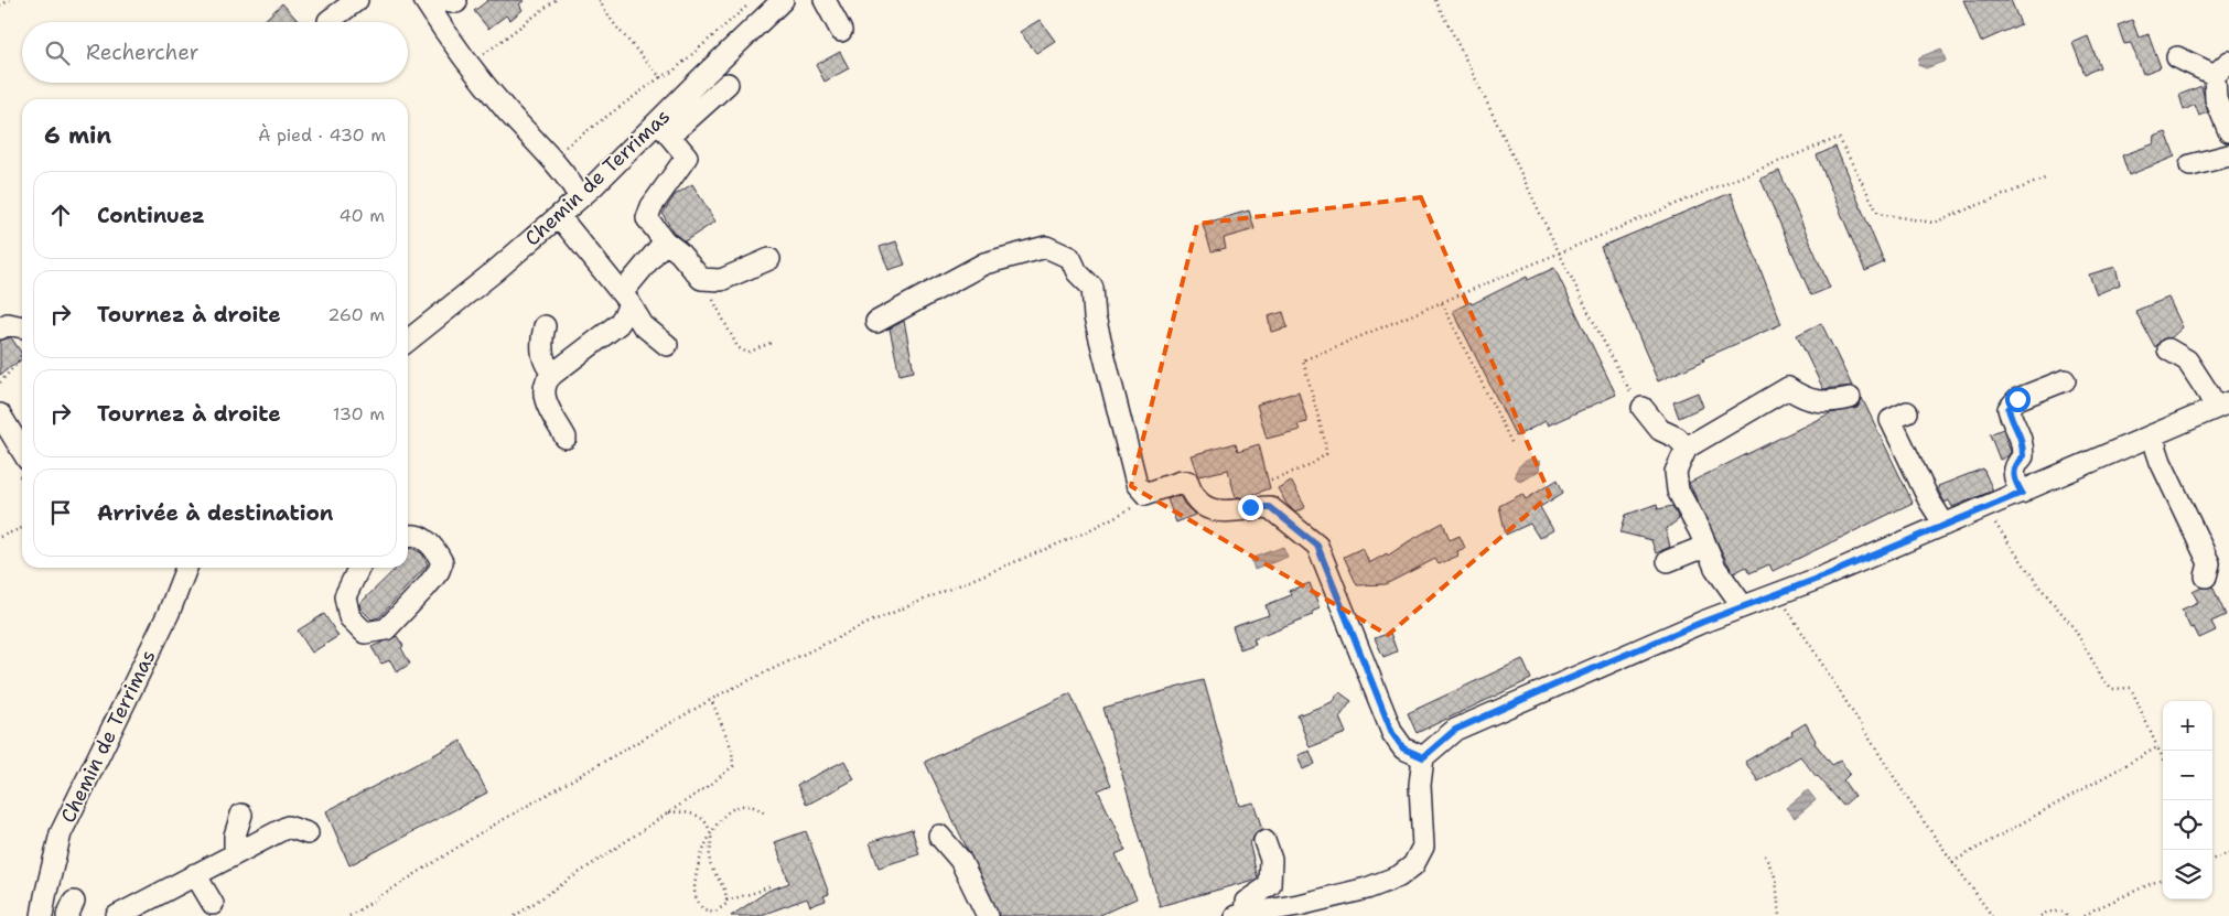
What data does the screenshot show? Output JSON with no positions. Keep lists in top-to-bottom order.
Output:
{
  "streets": {
    "street": ["Chemin de Terrimas"]
  },
  "page": {
    "search": "Rechercher",
    "heading": ["6 min", "À pied · 430 m"],
    "list": [
      ["Continuez", "40 m"],
      ["Tournez à droite", "260 m"],
      ["Tournez à droite", "130 m"],
      "Arrivée à destination"
    ],
    "map_buttons": ["+", "−"]
  }
}
